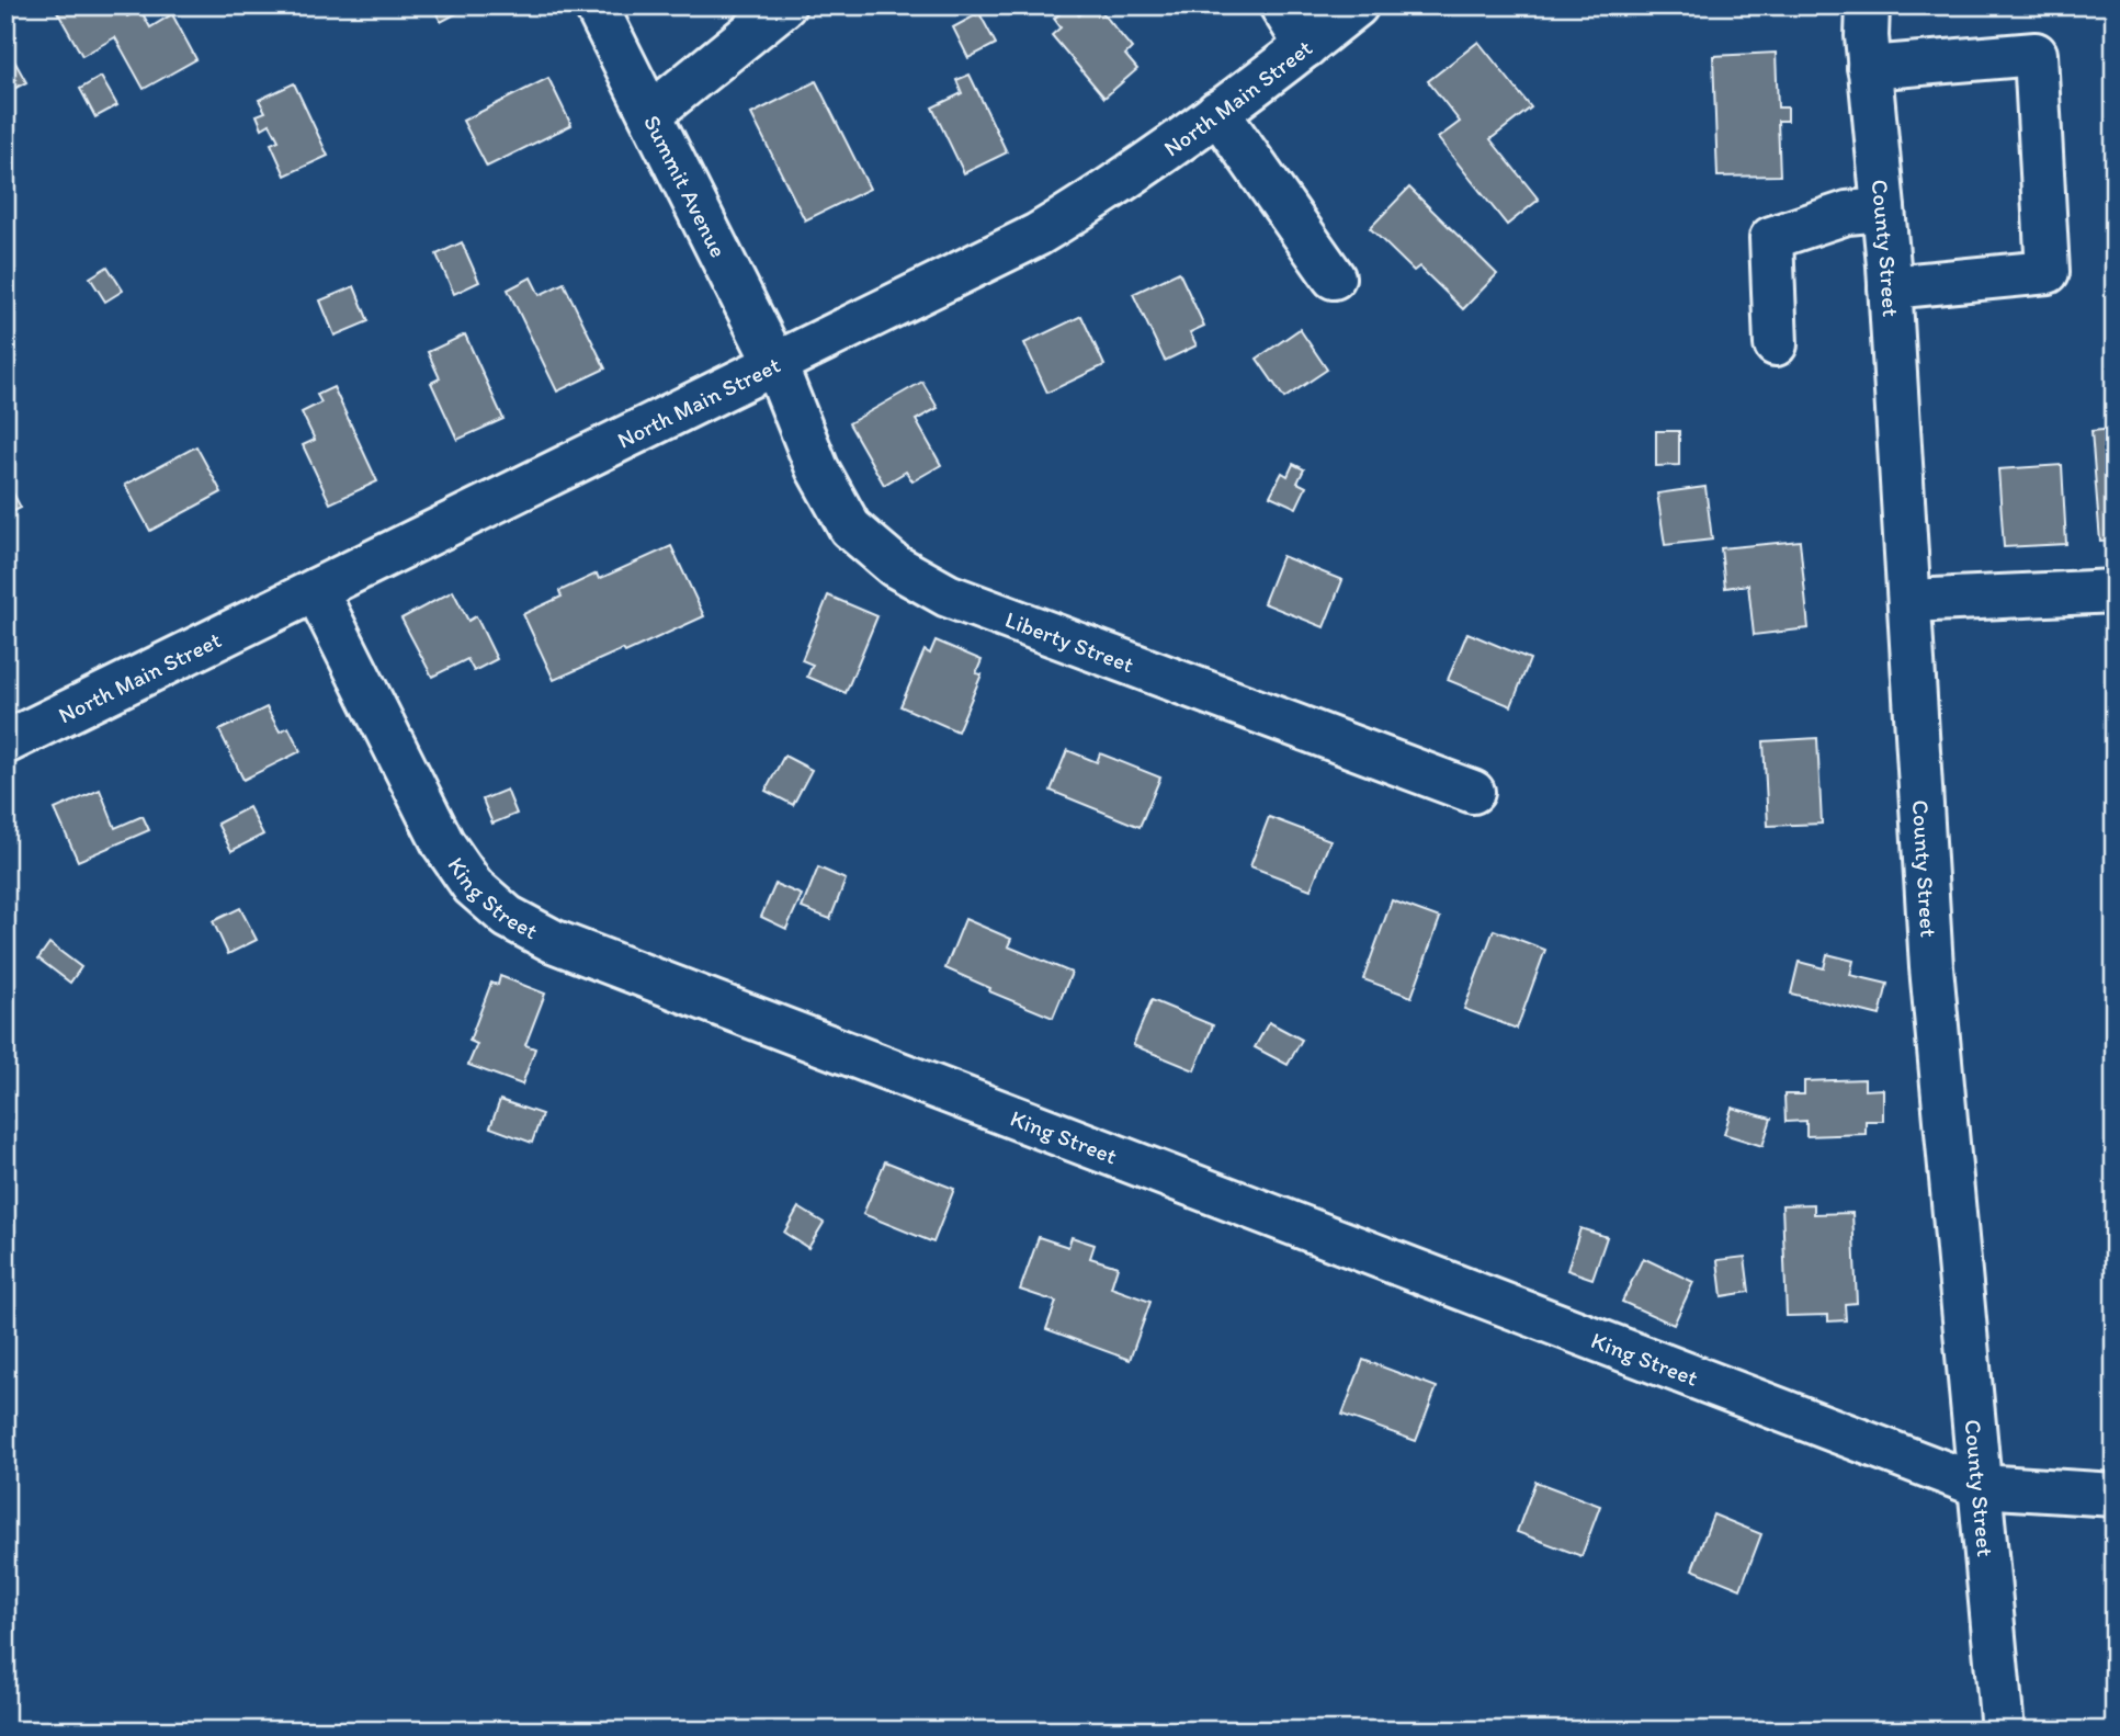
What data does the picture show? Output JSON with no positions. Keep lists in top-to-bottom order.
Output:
{
  "streets": {
    "street": [
      "North Main Street",
      "Summit Avenue",
      "County Street",
      "Liberty Street",
      "King Street"
    ]
  },
  "crossings": [
    ["North Main Street", "Summit Avenue"],
    ["North Main Street", "Liberty Street"],
    ["North Main Street", "King Street"],
    ["Summit Avenue", "Liberty Street"],
    ["County Street", "King Street"]
  ]
}
